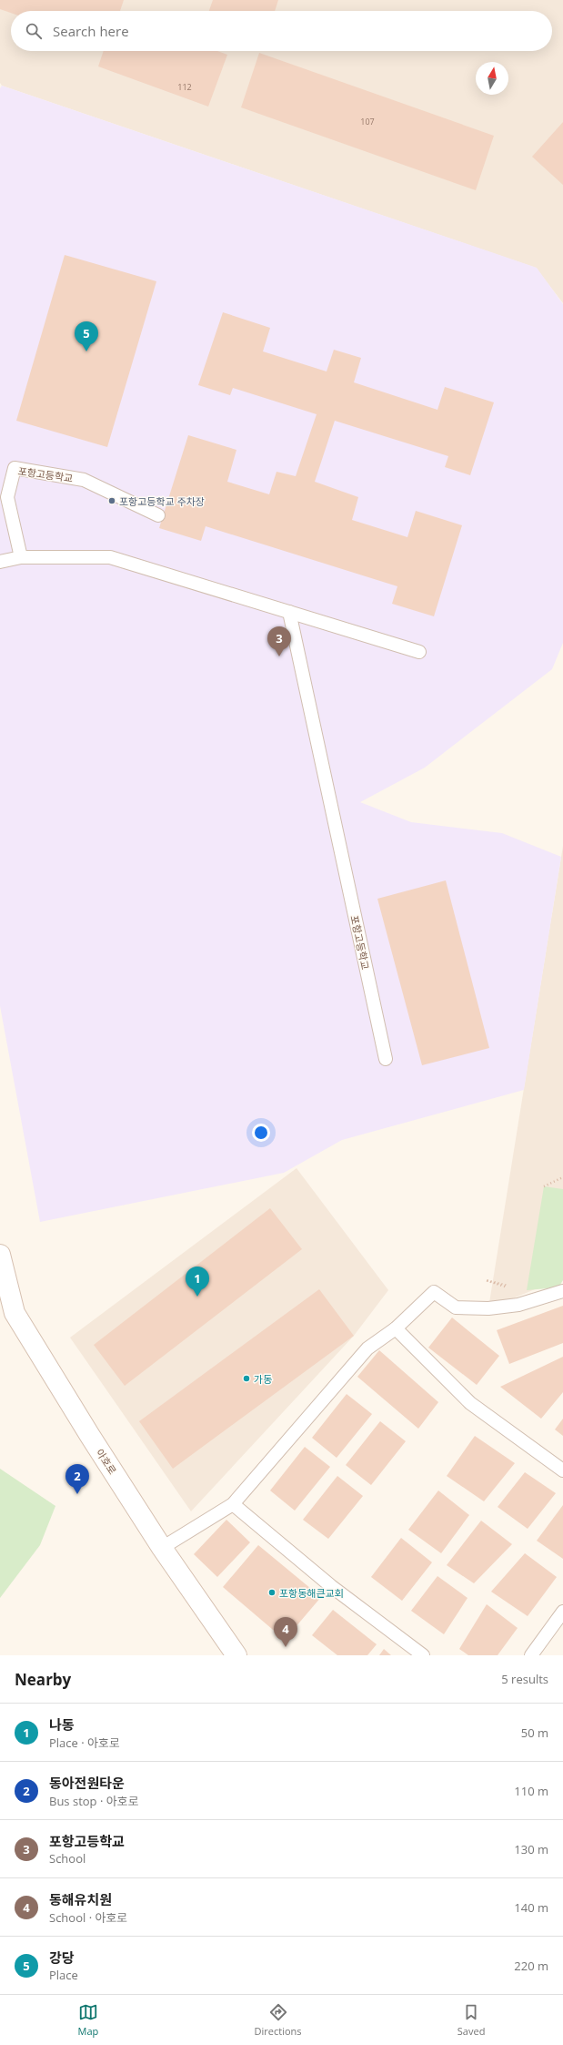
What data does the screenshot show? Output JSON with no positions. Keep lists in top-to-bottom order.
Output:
{
  "streets": {
    "main road": ["아호로"],
    "lane": ["포항고등학교"]
  },
  "places": ["포항고등학교 주차장", "가동", "포항동해큰교회"],
  "house_numbers": ["112", "107"],
  "north": "top",
  "page": {
    "search": "Search here",
    "pins": [
      "5",
      "3",
      "1",
      "2",
      "4"
    ],
    "heading": ["Nearby", "5 results"],
    "list": [
      {
        "mark": "1",
        "name": "나동",
        "note": "Place · 아호로",
        "value": "50 m"
      },
      {
        "mark": "2",
        "name": "동아전원타운",
        "note": "Bus stop · 아호로",
        "value": "110 m"
      },
      {
        "mark": "3",
        "name": "포항고등학교",
        "note": "School",
        "value": "130 m"
      },
      {
        "mark": "4",
        "name": "동해유치원",
        "note": "School · 아호로",
        "value": "140 m"
      },
      {
        "mark": "5",
        "name": "강당",
        "note": "Place",
        "value": "220 m"
      }
    ],
    "nav": ["Map", "Directions", "Saved"]
  }
}
